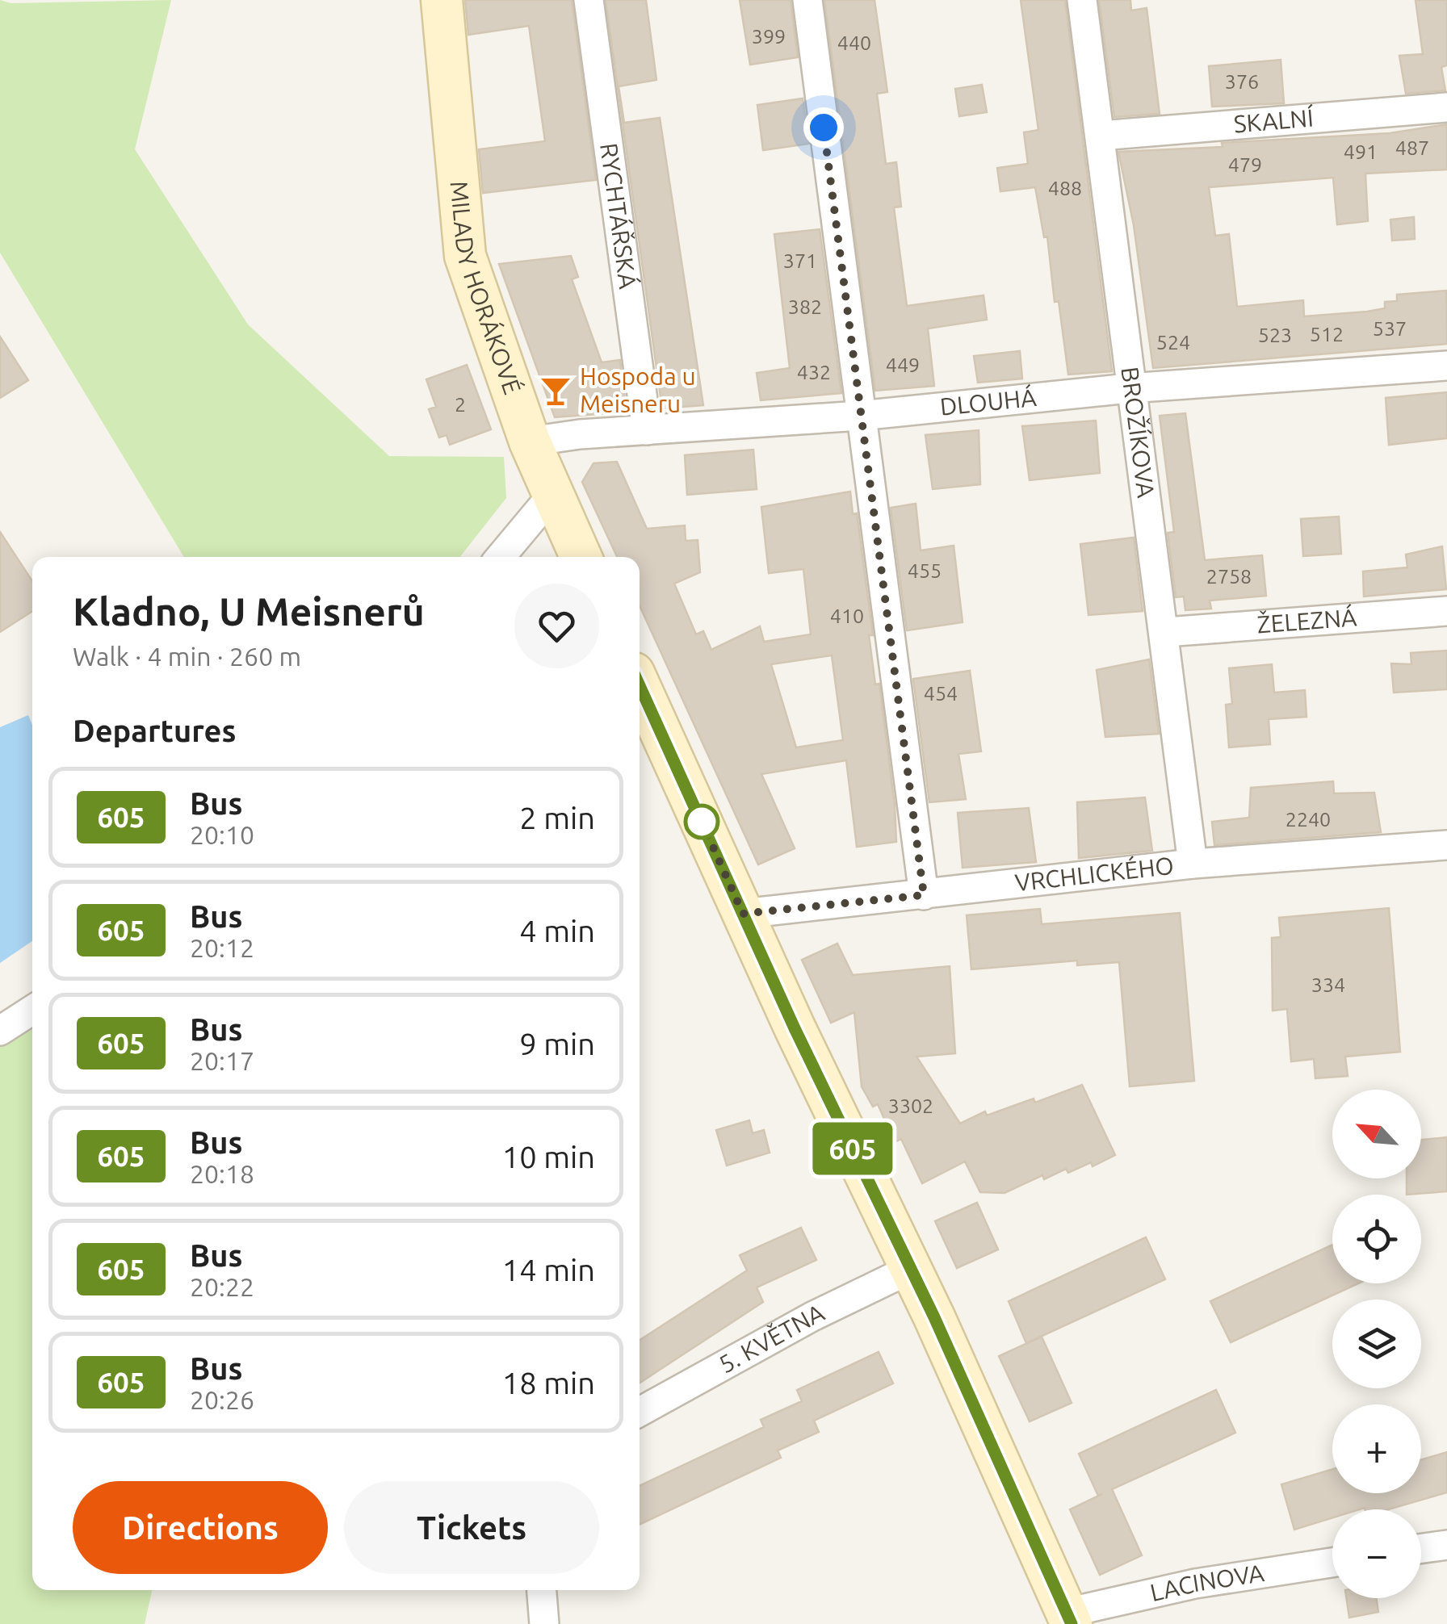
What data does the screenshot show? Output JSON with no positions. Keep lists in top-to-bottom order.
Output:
{
  "streets": {
    "main road": ["MILADY HORÁKOVÉ"],
    "street": [
      "SKALNÍ",
      "RYCHTÁŘSKÁ",
      "DLOUHÁ",
      "BROŽÍKOVA",
      "ŽELEZNÁ",
      "VRCHLICKÉHO",
      "5. KVĚTNA",
      "LACINOVA"
    ]
  },
  "crossings": [
    ["SKALNÍ", "BROŽÍKOVA"],
    ["RYCHTÁŘSKÁ", "DLOUHÁ"],
    ["MILADY HORÁKOVÉ", "DLOUHÁ"],
    ["DLOUHÁ", "BROŽÍKOVA"],
    ["BROŽÍKOVA", "ŽELEZNÁ"],
    ["BROŽÍKOVA", "VRCHLICKÉHO"]
  ],
  "places": {
    "bar": ["Hospoda u Meisneru"]
  },
  "lines": ["bus line 605"],
  "house_numbers": [
    "399",
    "440",
    "376",
    "487",
    "491",
    "479",
    "488",
    "371",
    "382",
    "537",
    "512",
    "523",
    "524",
    "449",
    "432",
    "2",
    "455",
    "2758",
    "410",
    "454",
    "2240",
    "334",
    "3302"
  ],
  "north": "top left",
  "page": {
    "on_map": "605",
    "heading": [
      ["Kladno, U Meisnerů", "Walk · 4 min · 260 m"],
      "Departures"
    ],
    "list": [
      {
        "mark": "605",
        "name": "Bus",
        "note": "20:10",
        "value": "2 min"
      },
      {
        "mark": "605",
        "name": "Bus",
        "note": "20:12",
        "value": "4 min"
      },
      {
        "mark": "605",
        "name": "Bus",
        "note": "20:17",
        "value": "9 min"
      },
      {
        "mark": "605",
        "name": "Bus",
        "note": "20:18",
        "value": "10 min"
      },
      {
        "mark": "605",
        "name": "Bus",
        "note": "20:22",
        "value": "14 min"
      },
      {
        "mark": "605",
        "name": "Bus",
        "note": "20:26",
        "value": "18 min"
      }
    ],
    "map_buttons": ["+", "−"],
    "buttons": ["Directions", "Tickets"]
  }
}
